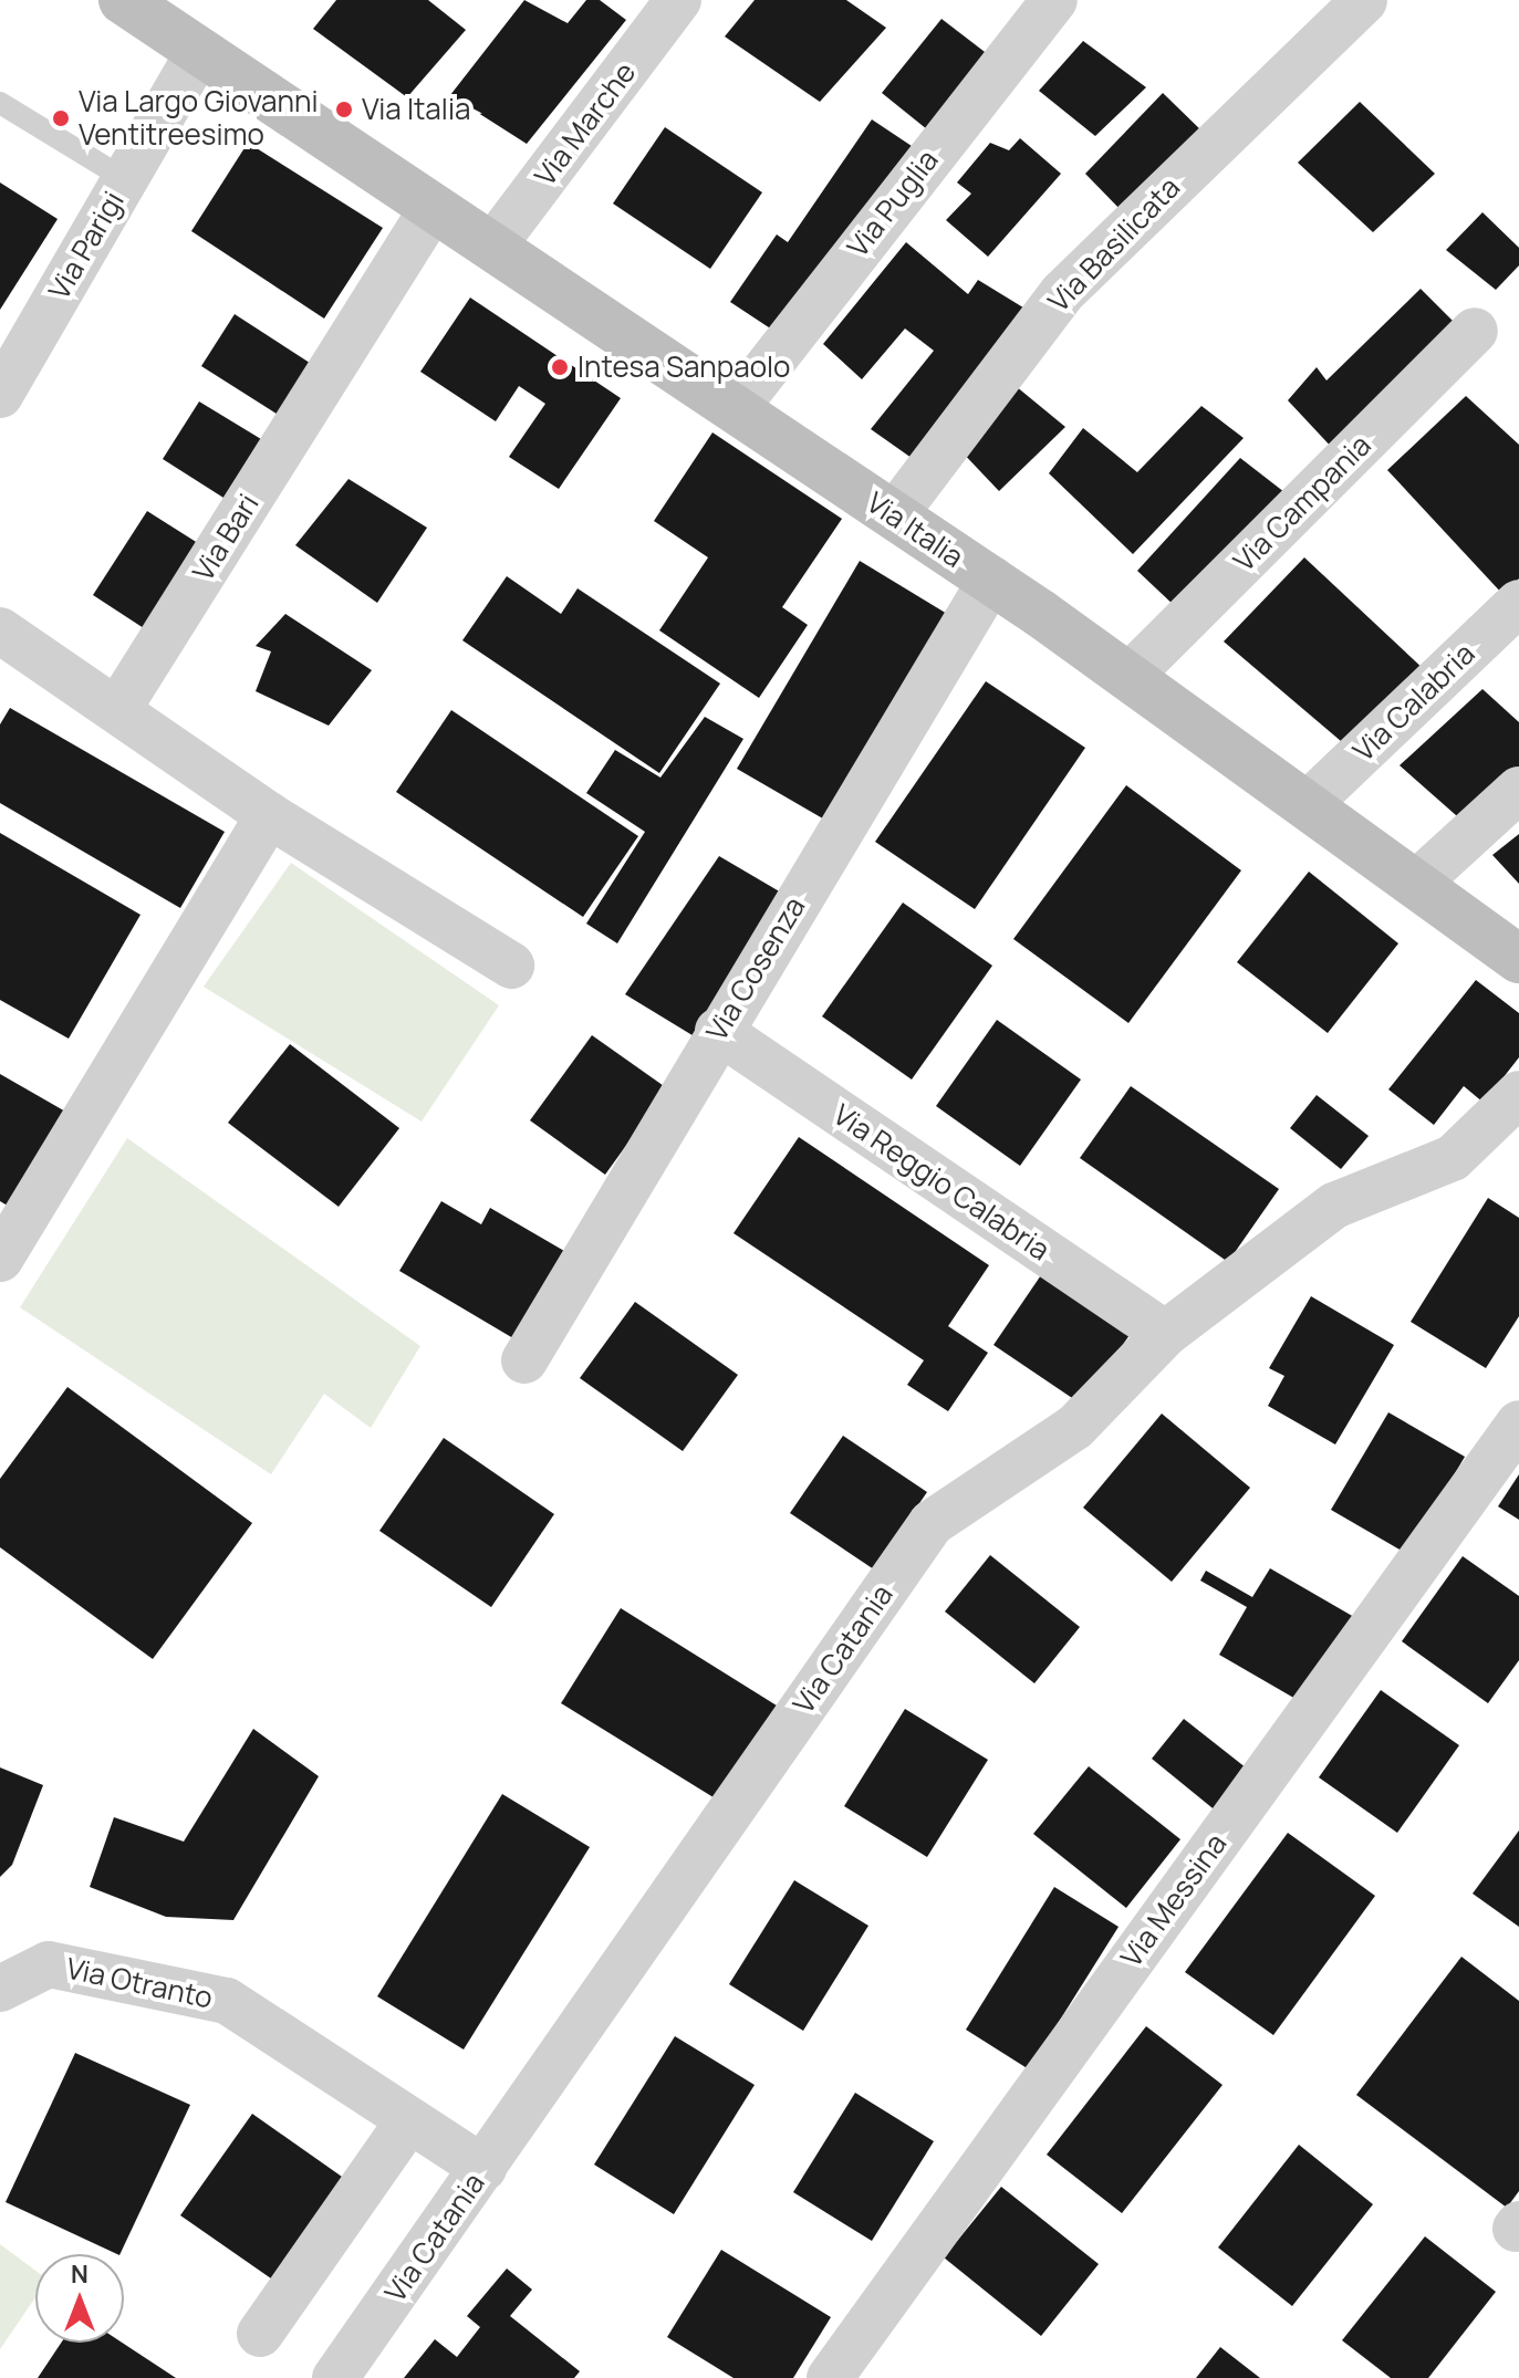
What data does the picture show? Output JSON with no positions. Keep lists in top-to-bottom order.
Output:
{
  "streets": {
    "main road": ["Via Italia"],
    "street": [
      "Via Marche",
      "Via Puglia",
      "Via Basilicata",
      "Via Parigi",
      "Via Campania",
      "Via Bari",
      "Via Calabria",
      "Via Cosenza",
      "Via Reggio Calabria",
      "Via Catania",
      "Via Messina",
      "Via Otranto"
    ]
  },
  "crossings": [
    ["Via Marche", "Via Italia"],
    ["Via Puglia", "Via Italia"],
    ["Via Basilicata", "Via Italia"],
    ["Via Parigi", "Via Italia"],
    ["Via Campania", "Via Italia"],
    ["Via Italia", "Via Bari"],
    ["Via Italia", "Via Calabria"],
    ["Via Italia", "Via Cosenza"],
    ["Via Cosenza", "Via Reggio Calabria"],
    ["Via Reggio Calabria", "Via Catania"],
    ["Via Catania", "Via Otranto"]
  ],
  "places": ["Via Italia", "Via Largo Giovanni Ventitreesimo", "Intesa Sanpaolo"],
  "north": "top"
}
